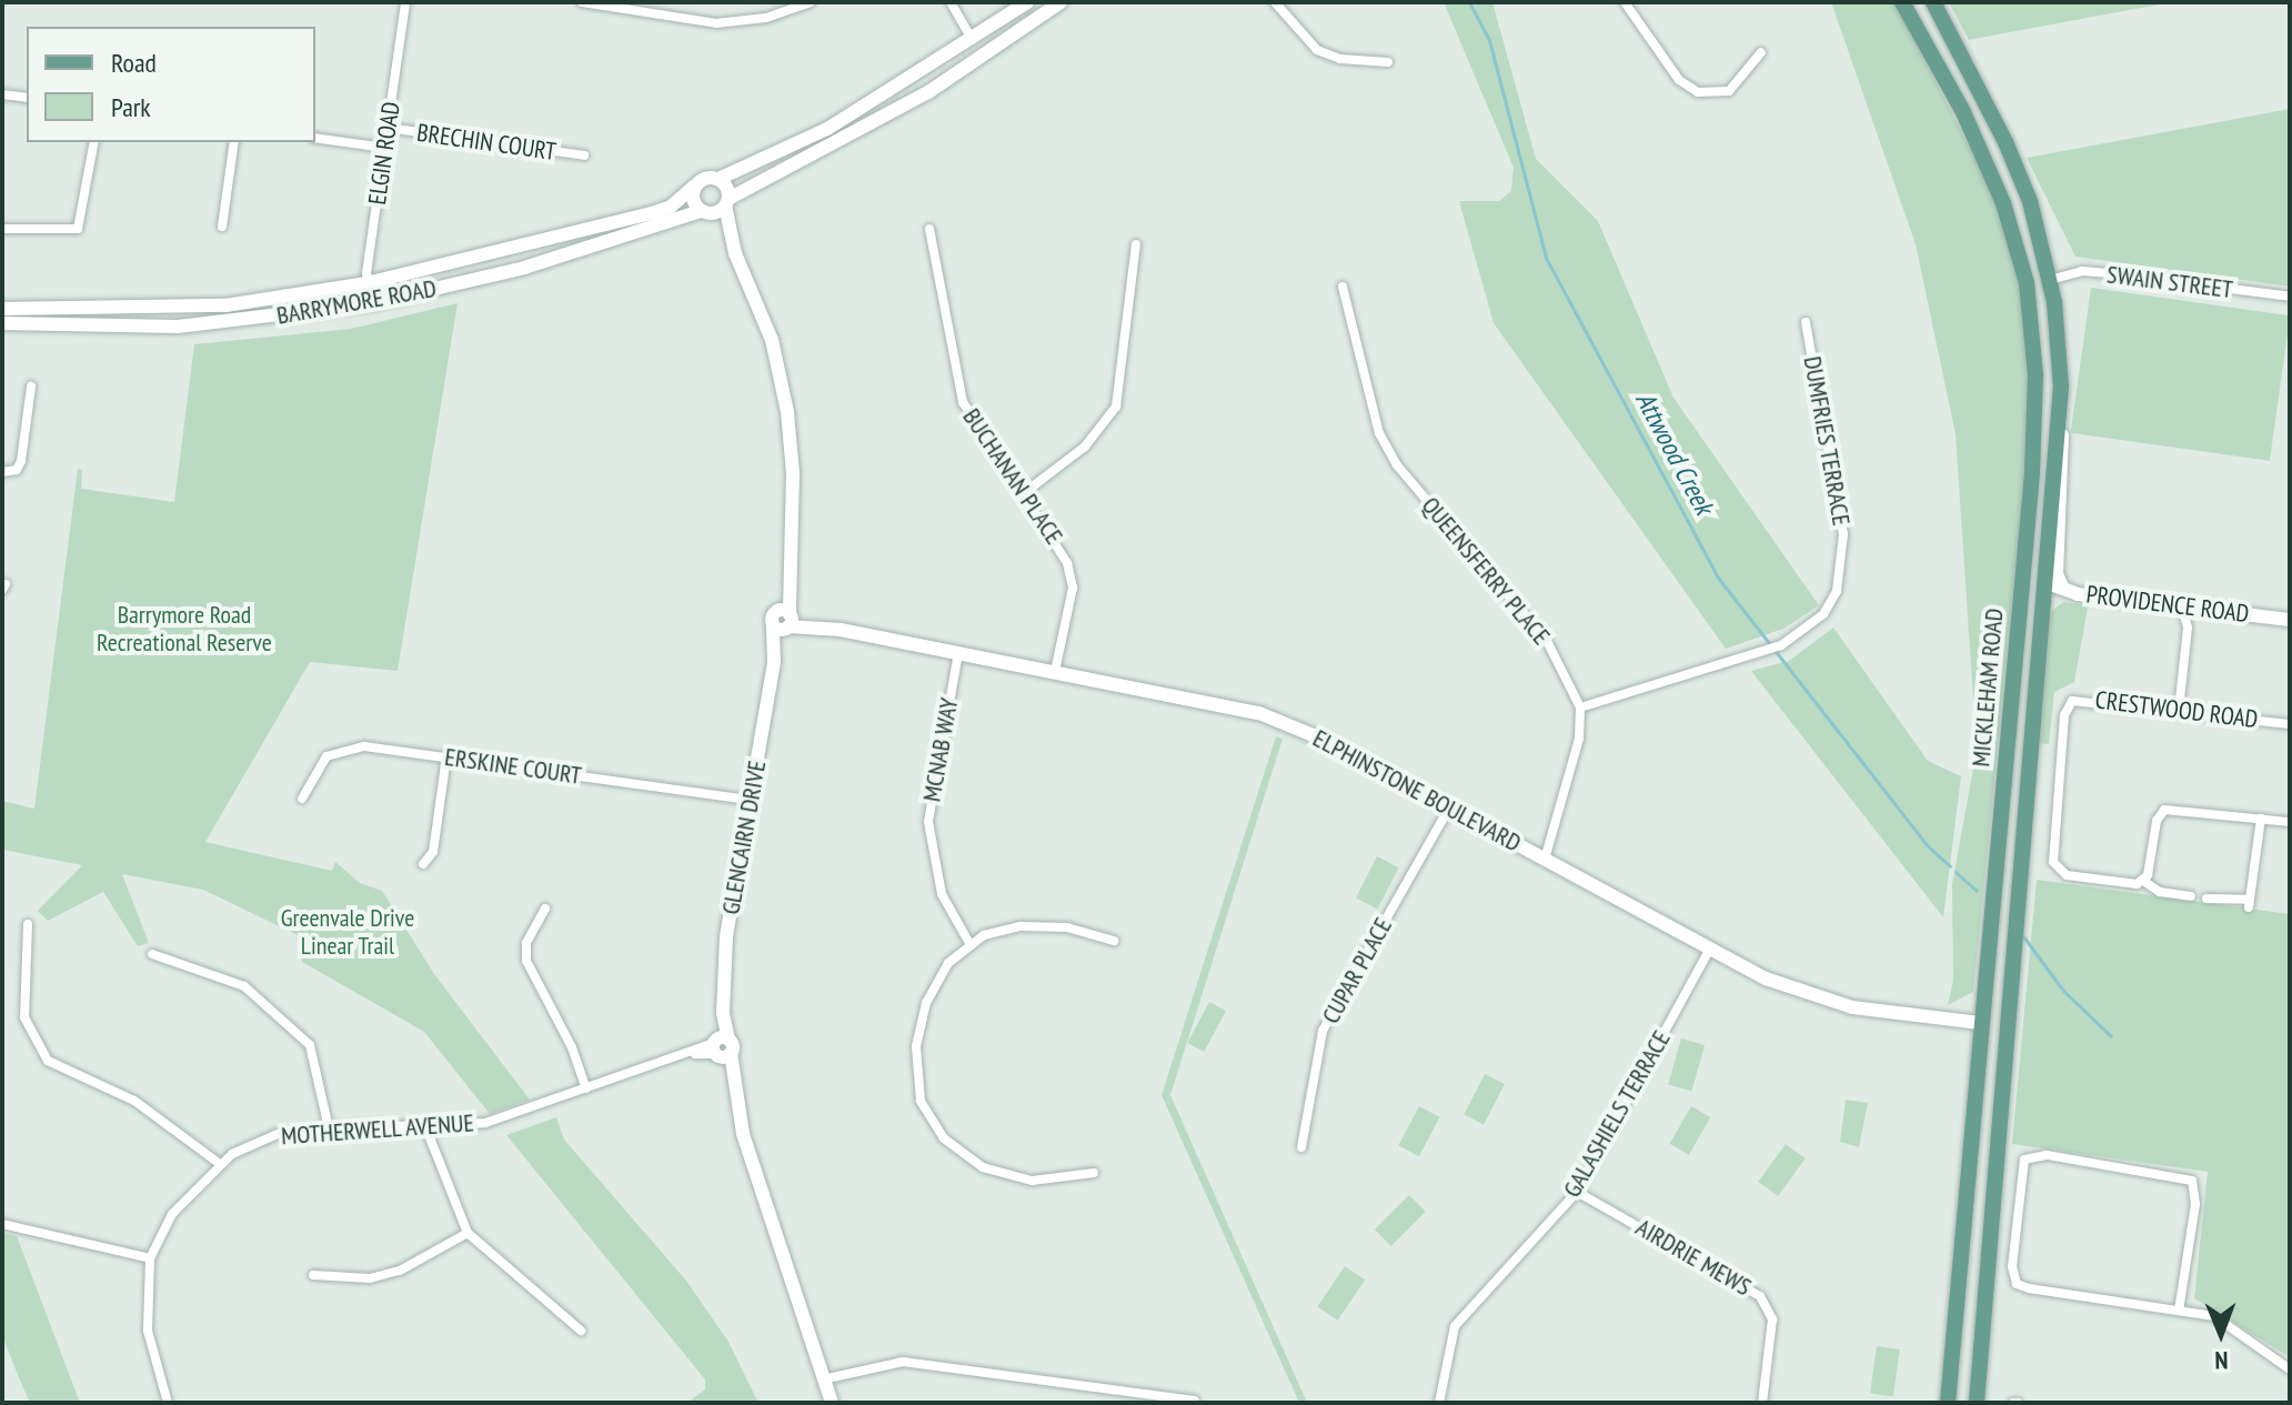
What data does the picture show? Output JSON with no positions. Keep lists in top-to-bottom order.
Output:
{
  "streets": {
    "main road": ["MICKLEHAM ROAD"],
    "street": [
      "BRECHIN COURT",
      "ELGIN ROAD",
      "SWAIN STREET",
      "BARRYMORE ROAD",
      "DUMFRIES TERRACE",
      "BUCHANAN PLACE",
      "QUEENSFERRY PLACE",
      "PROVIDENCE ROAD",
      "CRESTWOOD ROAD",
      "MCNAB WAY",
      "ERSKINE COURT",
      "ELPHINSTONE BOULEVARD",
      "GLENCAIRN DRIVE",
      "CUPAR PLACE",
      "GALASHIELS TERRACE",
      "MOTHERWELL AVENUE",
      "AIRDRIE MEWS"
    ]
  },
  "crossings": [
    ["BRECHIN COURT", "ELGIN ROAD"],
    ["ELGIN ROAD", "BARRYMORE ROAD"],
    ["SWAIN STREET", "MICKLEHAM ROAD"],
    ["BARRYMORE ROAD", "GLENCAIRN DRIVE"],
    ["DUMFRIES TERRACE", "QUEENSFERRY PLACE"],
    ["BUCHANAN PLACE", "ELPHINSTONE BOULEVARD"],
    ["PROVIDENCE ROAD", "MICKLEHAM ROAD"],
    ["MICKLEHAM ROAD", "ELPHINSTONE BOULEVARD"],
    ["MCNAB WAY", "ELPHINSTONE BOULEVARD"],
    ["ERSKINE COURT", "GLENCAIRN DRIVE"],
    ["ELPHINSTONE BOULEVARD", "GLENCAIRN DRIVE"],
    ["ELPHINSTONE BOULEVARD", "CUPAR PLACE"],
    ["ELPHINSTONE BOULEVARD", "GALASHIELS TERRACE"],
    ["GLENCAIRN DRIVE", "MOTHERWELL AVENUE"],
    ["GALASHIELS TERRACE", "AIRDRIE MEWS"]
  ],
  "water": ["Attwood Creek"],
  "parks": ["Barrymore Road Recreational Reserve", "Greenvale Drive Linear Trail"],
  "legend": ["Road", "Park"],
  "north": "bottom"
}
